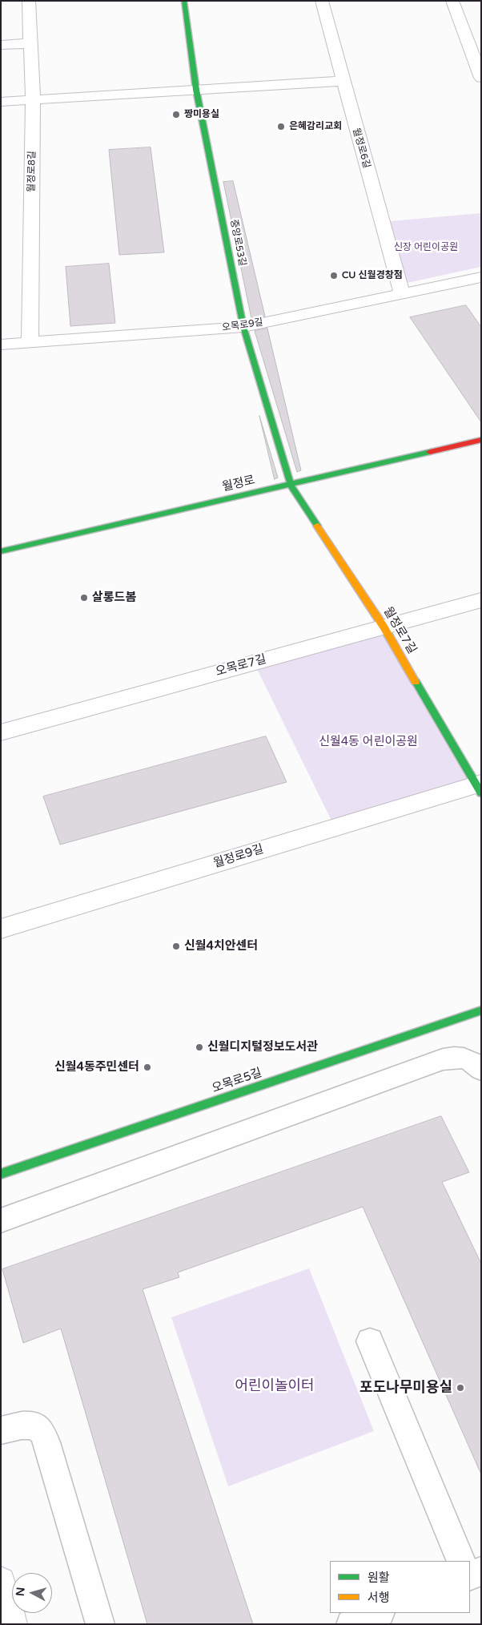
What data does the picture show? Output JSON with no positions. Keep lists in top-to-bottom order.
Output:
{
  "streets": {
    "street": [
      "월정로6길",
      "월정로8길",
      "중앙로53길",
      "오목로9길",
      "월정로",
      "월정로7길",
      "오목로7길",
      "월정로9길",
      "오목로5길"
    ]
  },
  "crossings": [
    ["월정로6길", "오목로9길"],
    ["월정로8길", "오목로9길"],
    ["중앙로53길", "오목로9길"],
    ["중앙로53길", "월정로"],
    ["중앙로53길", "월정로7길"],
    ["월정로", "월정로7길"],
    ["월정로7길", "오목로7길"],
    ["월정로7길", "월정로9길"]
  ],
  "parks": ["신장 어린이공원", "신월4동 어린이공원", "어린이놀이터"],
  "places": [
    "짱미용실",
    "은혜감리교회",
    "CU 신월경창점",
    "살롱드봄",
    "신월4치안센터",
    "신월디지털정보도서관",
    "신월4동주민센터",
    "포도나무미용실"
  ],
  "legend": ["원활", "서행"],
  "north": "left"
}
